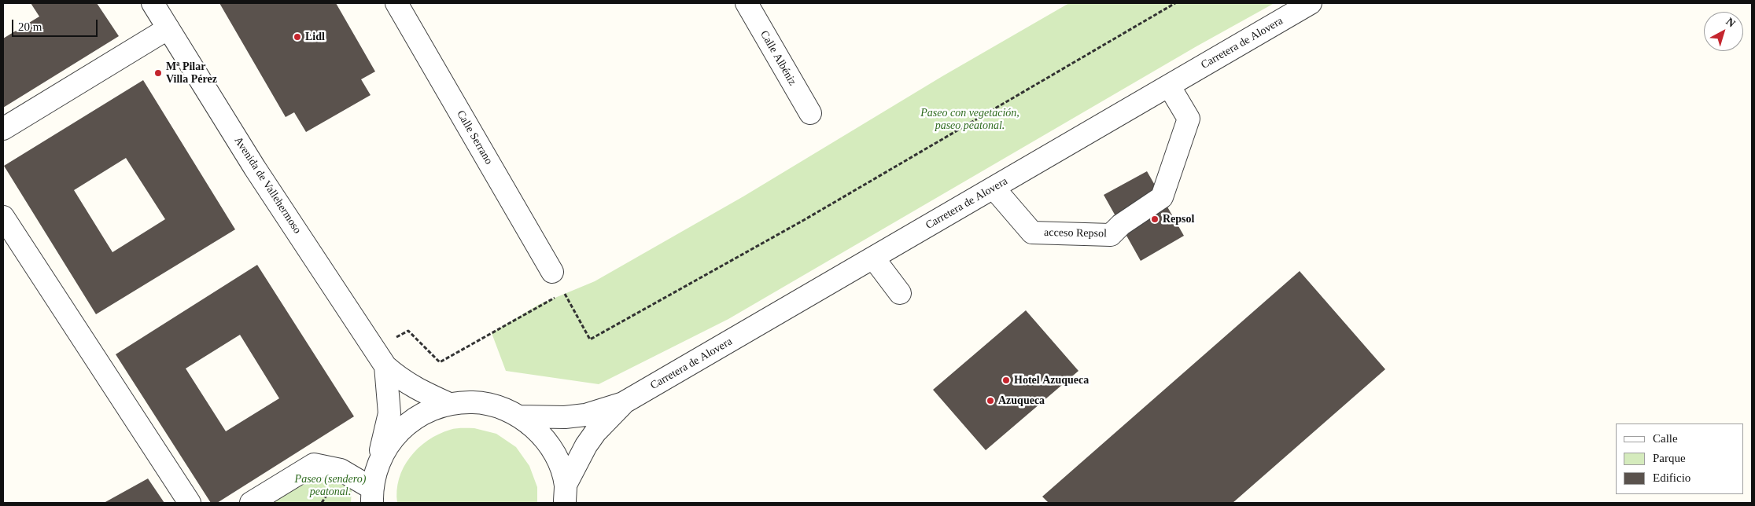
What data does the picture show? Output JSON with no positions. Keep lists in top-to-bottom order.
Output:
{
  "streets": {
    "street": [
      "Carretera de Alovera",
      "Calle Albéniz",
      "Calle Serrano",
      "Avenida de Vallehermoso",
      "acceso Repsol"
    ]
  },
  "crossings": [
    ["Carretera de Alovera", "acceso Repsol"]
  ],
  "parks": ["Paseo con vegetación, paseo peatonal.", "Paseo (sendero) peatonal."],
  "places": [
    "Lidl",
    "Mª Pilar Villa Pérez",
    "Repsol",
    "Hotel Azuqueca",
    "Azuqueca"
  ],
  "legend": ["Calle", "Parque", "Edificio"],
  "scale_bar": "20 m",
  "north": "top right"
}
